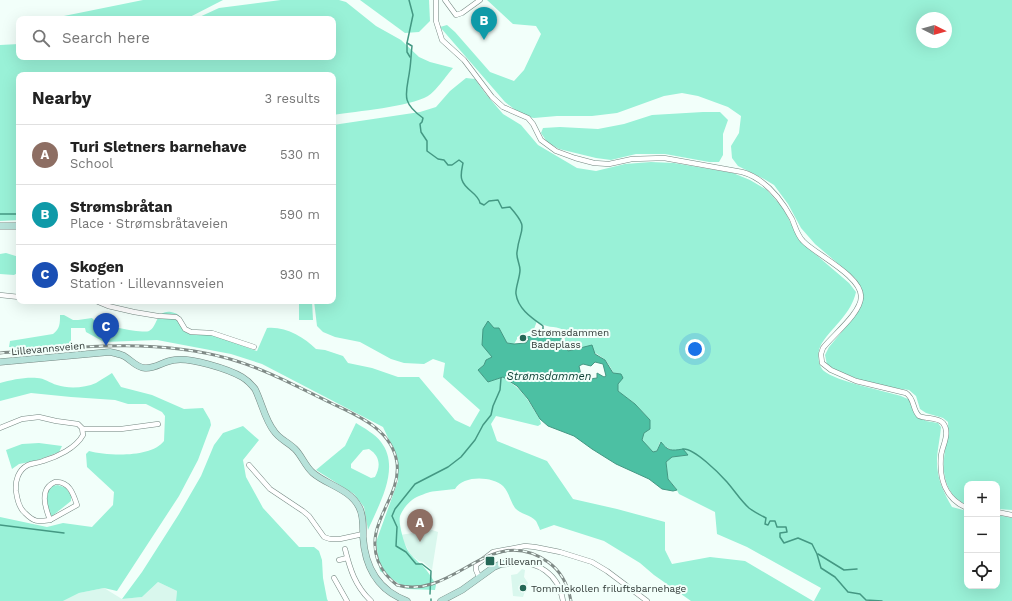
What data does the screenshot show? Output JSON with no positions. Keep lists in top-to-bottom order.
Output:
{
  "streets": {
    "street": ["Lillevannsveien"]
  },
  "water": ["Strømsdammen"],
  "places": {
    "other": ["Strømsdammen Badeplass", "Tommlekollen friluftsbarnehage"],
    "transit": ["Lillevann"]
  },
  "north": "right",
  "page": {
    "pins": ["B", "C", "A"],
    "search": "Search here",
    "heading": ["Nearby", "3 results"],
    "list": [
      {
        "mark": "A",
        "name": "Turi Sletners barnehave",
        "note": "School",
        "value": "530 m"
      },
      {
        "mark": "B",
        "name": "Strømsbråtan",
        "note": "Place · Strømsbråtaveien",
        "value": "590 m"
      },
      {
        "mark": "C",
        "name": "Skogen",
        "note": "Station · Lillevannsveien",
        "value": "930 m"
      }
    ],
    "map_buttons": ["+", "−"]
  }
}
